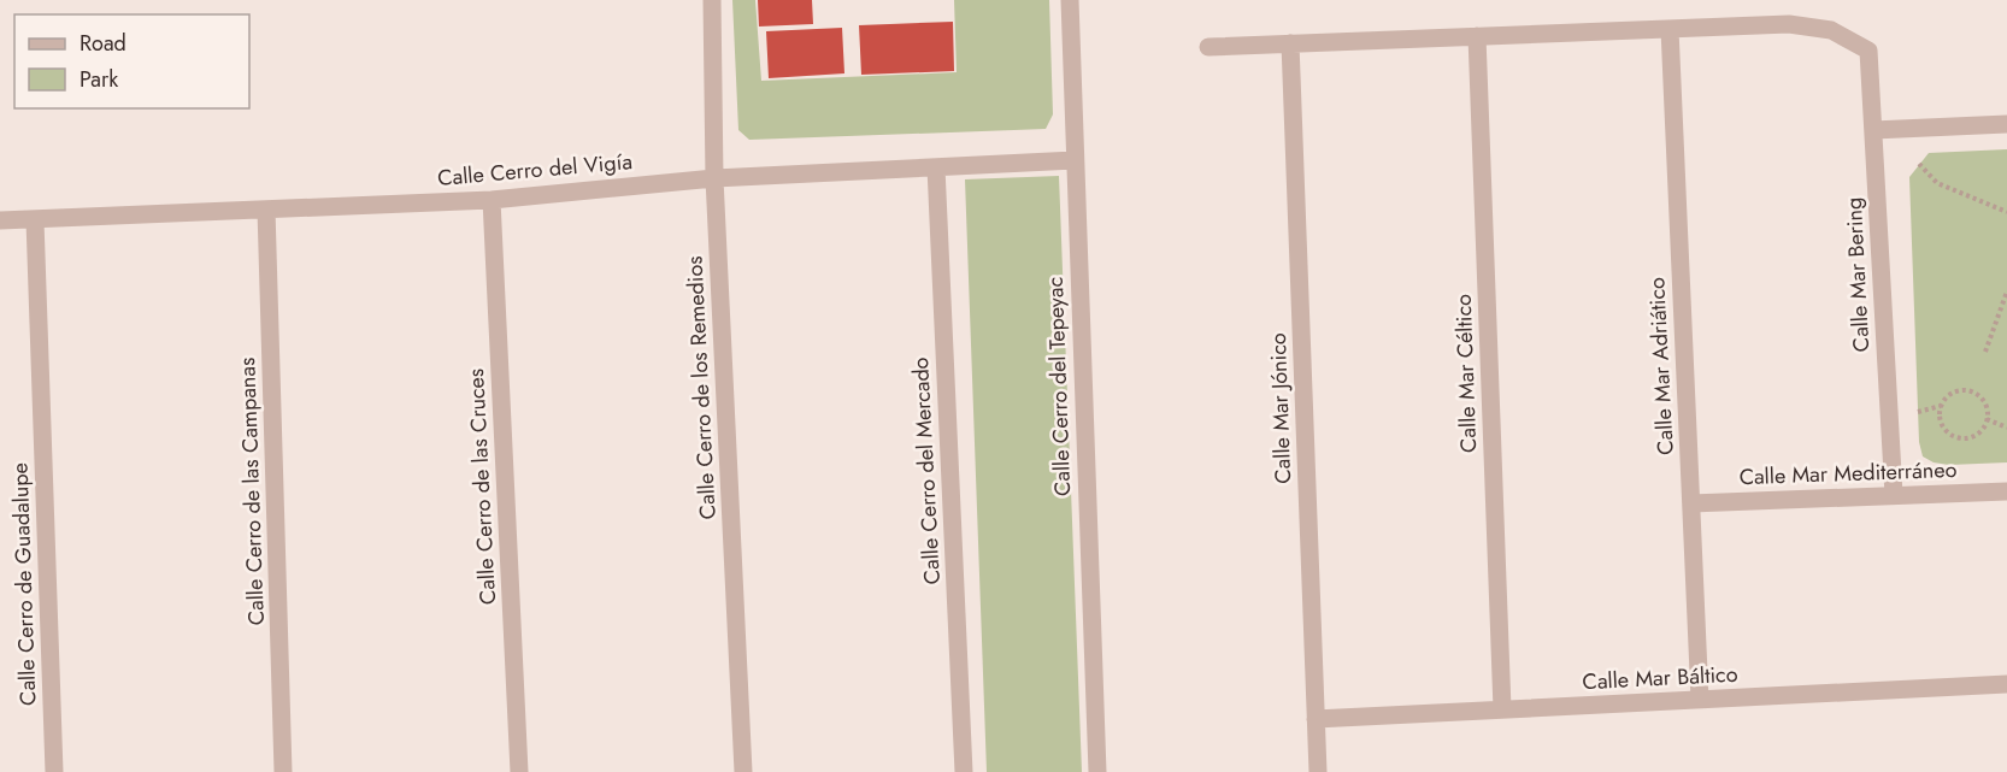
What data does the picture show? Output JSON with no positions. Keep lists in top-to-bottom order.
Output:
{
  "streets": {
    "street": [
      "Calle Cerro del Vigía",
      "Calle Mar Bering",
      "Calle Mar Adriático",
      "Calle Mar Céltico",
      "Calle Cerro del Tepeyac",
      "Calle Cerro de los Remedios",
      "Calle Mar Jónico",
      "Calle Cerro del Mercado",
      "Calle Mar Mediterráneo",
      "Calle Cerro de las Cruces",
      "Calle Cerro de las Campanas",
      "Calle Cerro de Guadalupe",
      "Calle Mar Báltico"
    ]
  },
  "crossings": [
    ["Calle Cerro del Vigía", "Calle Cerro del Tepeyac"],
    ["Calle Cerro del Vigía", "Calle Cerro de los Remedios"],
    ["Calle Cerro del Vigía", "Calle Cerro del Mercado"],
    ["Calle Cerro del Vigía", "Calle Cerro de las Cruces"],
    ["Calle Cerro del Vigía", "Calle Cerro de las Campanas"],
    ["Calle Cerro del Vigía", "Calle Cerro de Guadalupe"],
    ["Calle Mar Bering", "Calle Mar Adriático"],
    ["Calle Mar Bering", "Calle Mar Mediterráneo"],
    ["Calle Mar Adriático", "Calle Mar Mediterráneo"],
    ["Calle Mar Adriático", "Calle Mar Báltico"],
    ["Calle Mar Céltico", "Calle Mar Báltico"],
    ["Calle Mar Jónico", "Calle Mar Báltico"]
  ],
  "legend": ["Road", "Park"]
}
